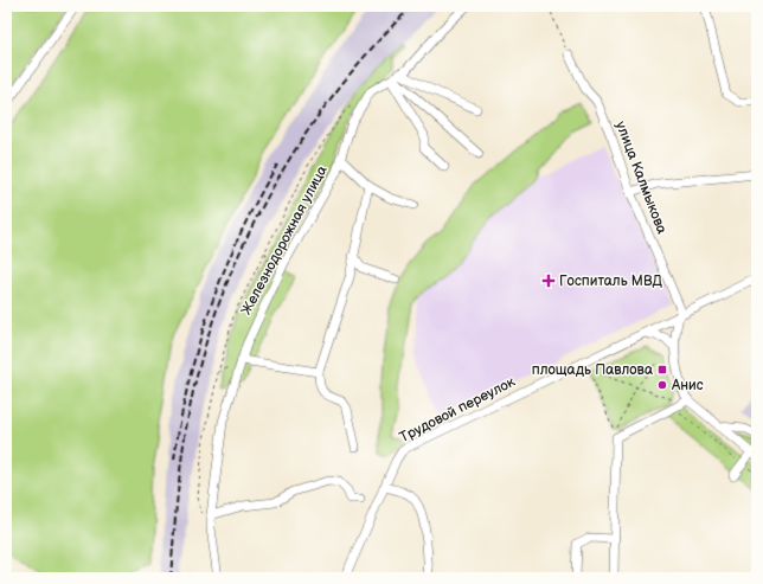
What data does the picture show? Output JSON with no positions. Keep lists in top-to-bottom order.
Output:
{
  "streets": {
    "street": ["улица Калмыкова", "Железнодорожная улица", "Трудовой переулок"]
  },
  "places": {
    "health": ["Госпиталь МВД"],
    "transit": ["площадь Павлова"],
    "other": ["Анис"]
  }
}
